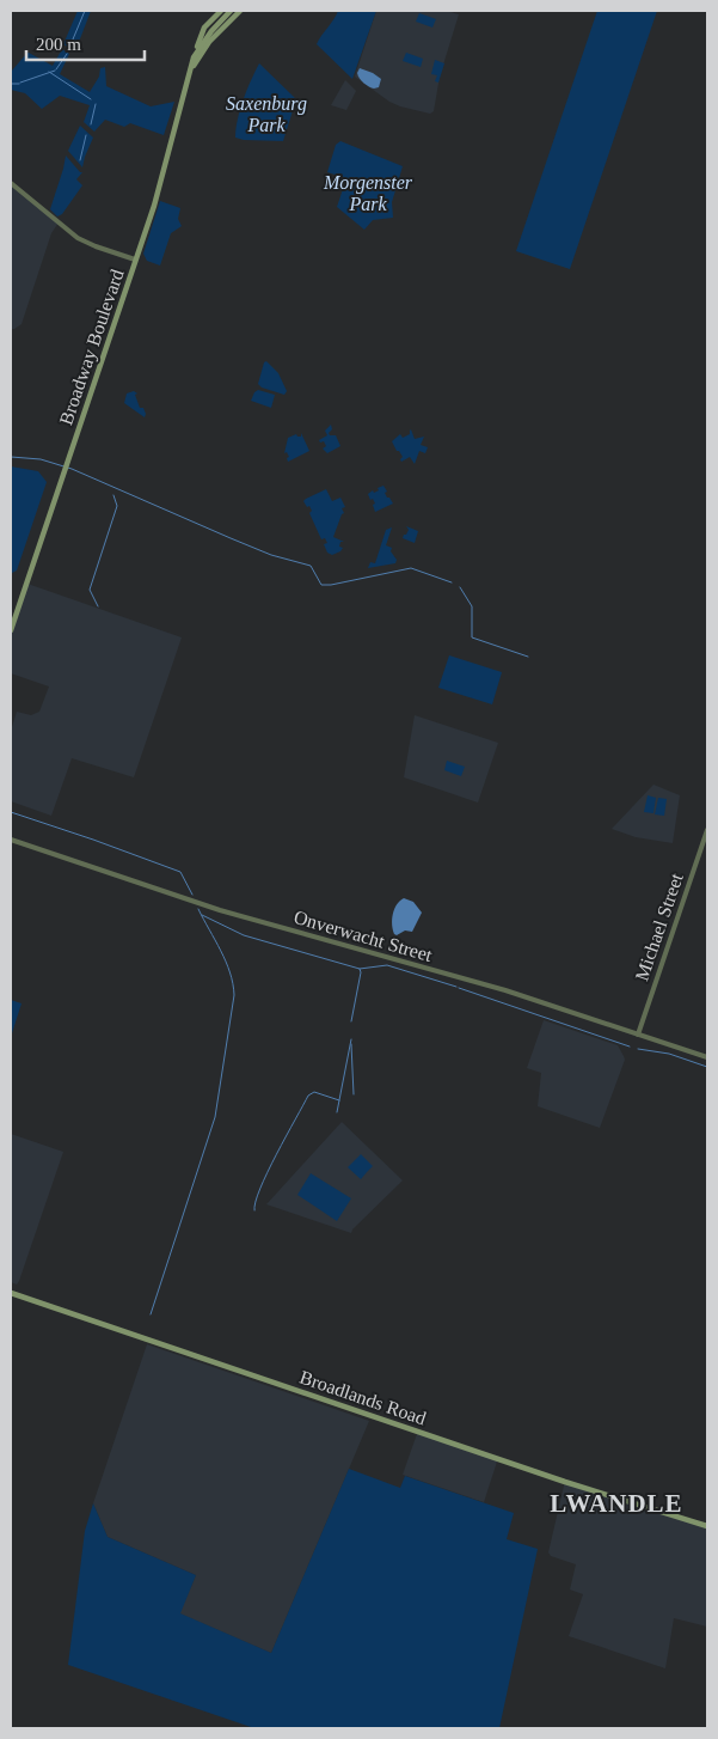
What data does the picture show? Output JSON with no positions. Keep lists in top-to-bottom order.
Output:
{
  "streets": {
    "main road": ["Broadway Boulevard", "Broadlands Road"],
    "street": ["Michael Street", "Onverwacht Street"]
  },
  "crossings": [
    ["Michael Street", "Onverwacht Street"]
  ],
  "districts": ["LWANDLE"],
  "parks": ["Saxenburg Park", "Morgenster Park"],
  "scale_bar": "200 m"
}
